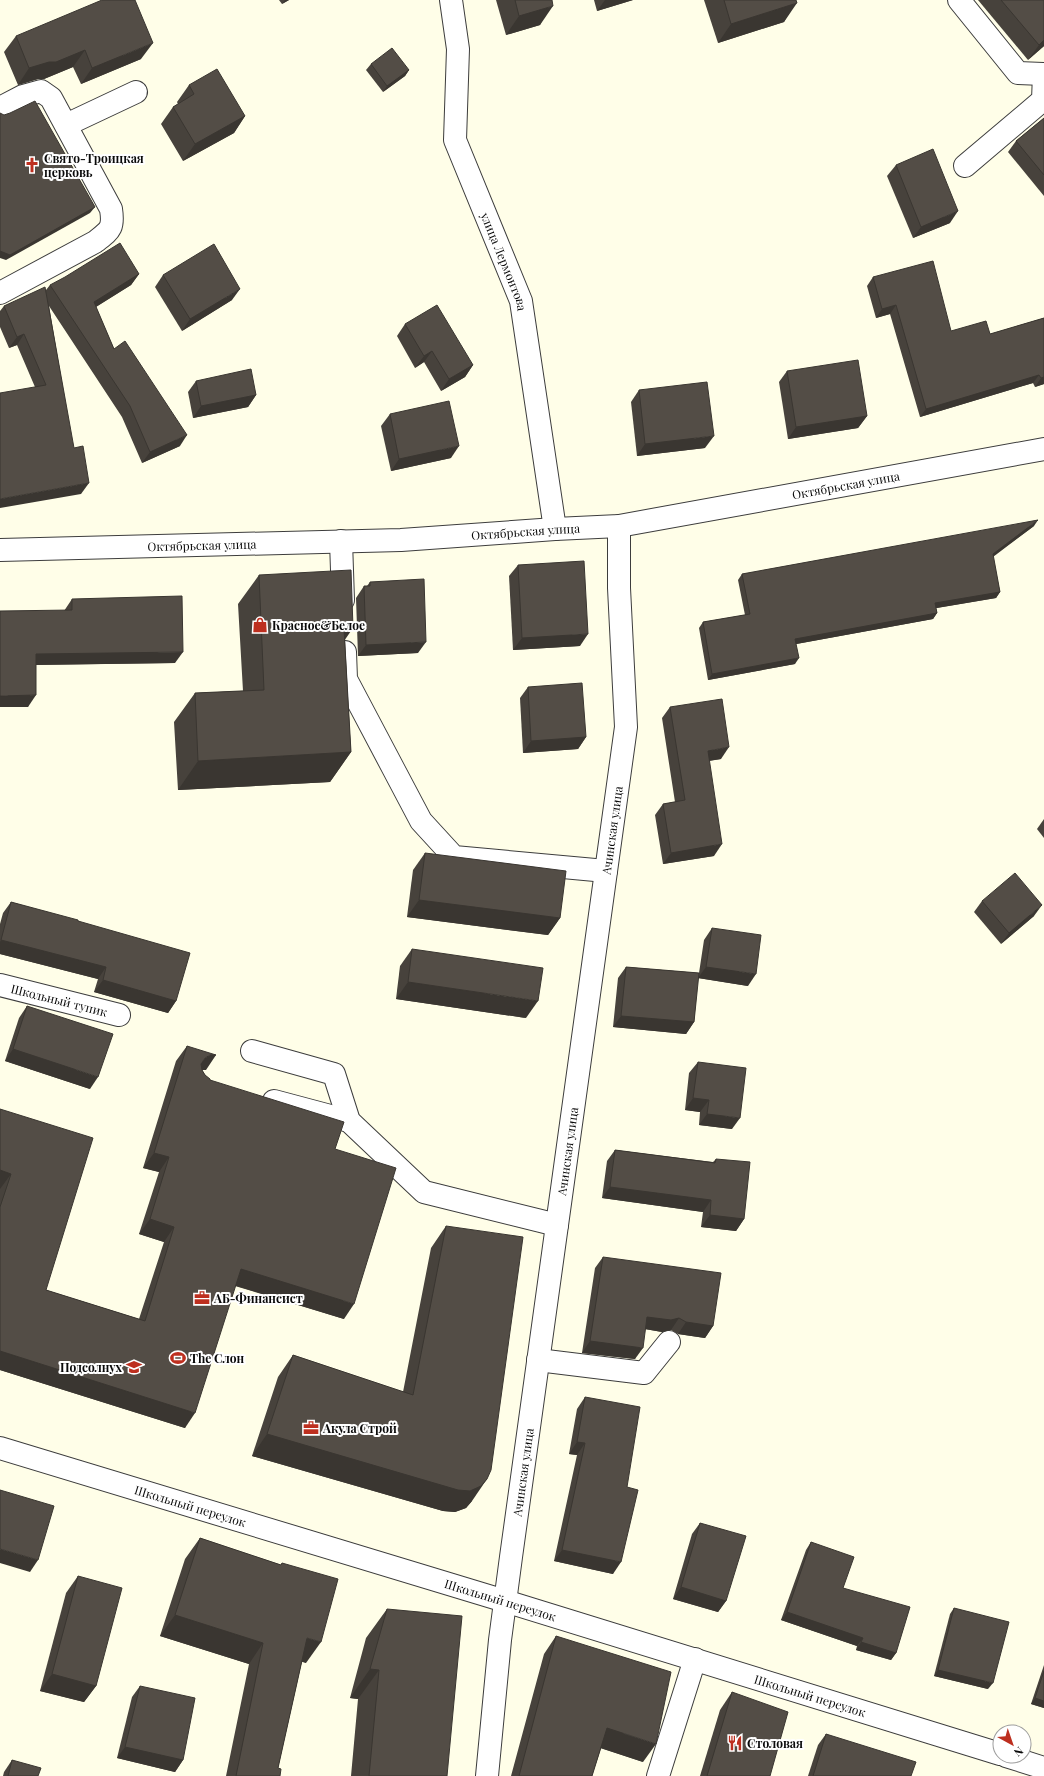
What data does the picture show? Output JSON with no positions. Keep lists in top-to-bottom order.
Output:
{
  "streets": {
    "street": [
      "улица Лермонтова",
      "Октябрьская улица",
      "Ачинская улица",
      "Школьный тупик",
      "Школьный переулок"
    ]
  },
  "crossings": [
    ["улица Лермонтова", "Октябрьская улица"],
    ["Октябрьская улица", "Ачинская улица"],
    ["Ачинская улица", "Школьный переулок"]
  ],
  "places": {
    "church": ["Свято-Троицкая церковь"],
    "shop": ["Красное&Белое"],
    "office": ["АБ-Финансист", "Акула Строй"],
    "sports": ["The Слон"],
    "school or university": ["Подсолнух"],
    "restaurant": ["Столовая"]
  },
  "north": "bottom right"
}
